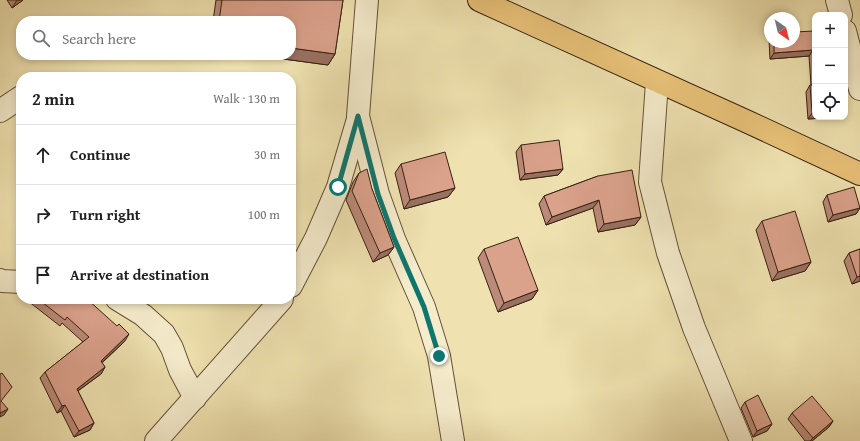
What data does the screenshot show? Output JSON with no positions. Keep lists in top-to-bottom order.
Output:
{
  "north": "bottom right",
  "page": {
    "map_buttons": ["+", "−"],
    "search": "Search here",
    "heading": ["2 min", "Walk · 130 m"],
    "list": [
      ["Continue", "30 m"],
      ["Turn right", "100 m"],
      "Arrive at destination"
    ]
  }
}
